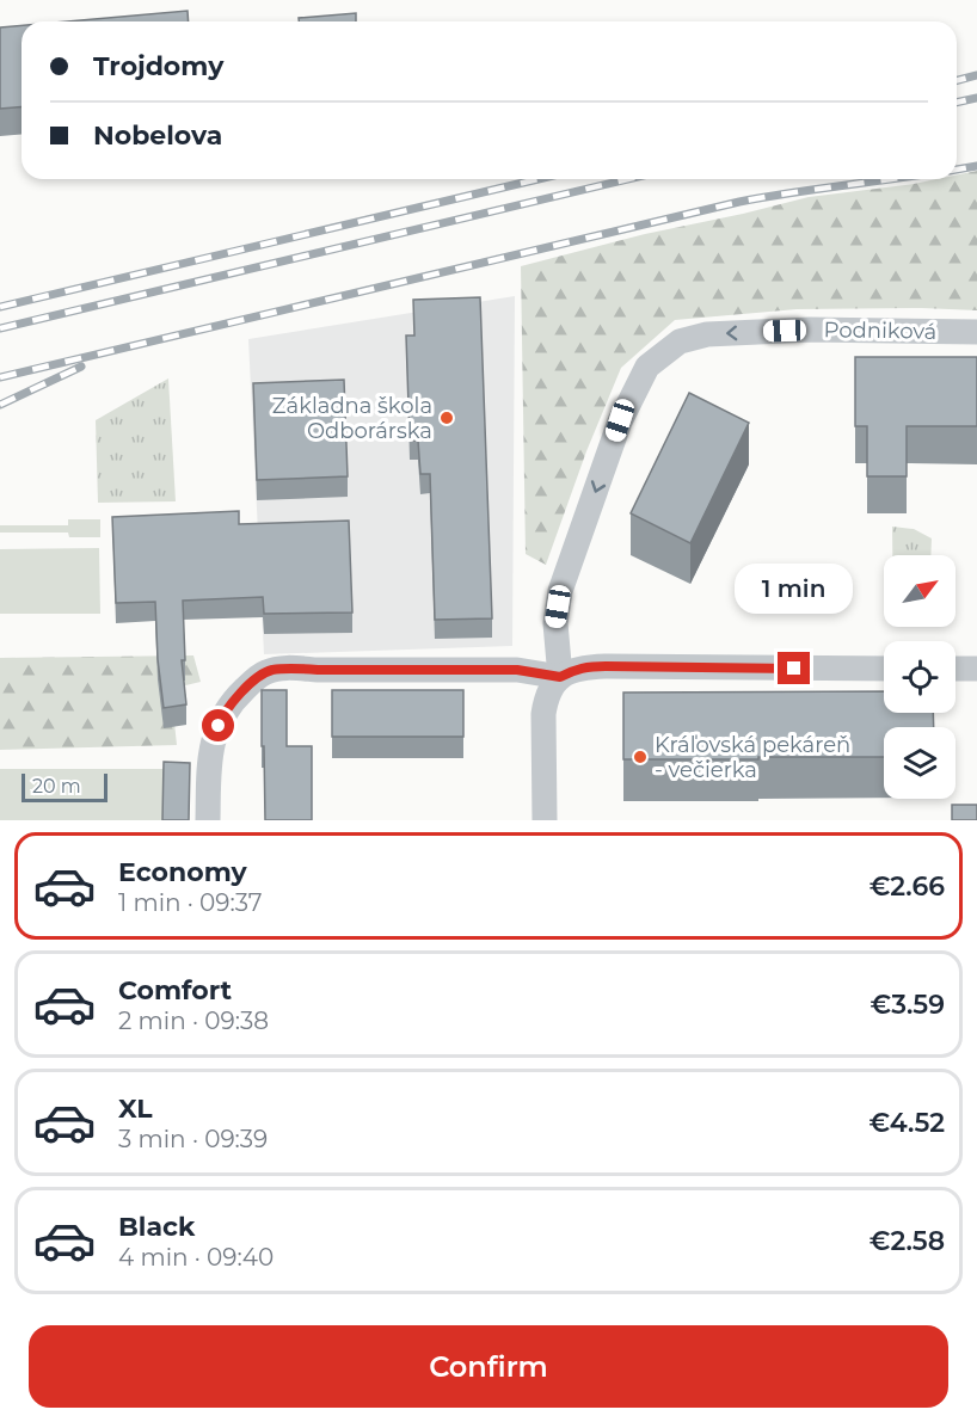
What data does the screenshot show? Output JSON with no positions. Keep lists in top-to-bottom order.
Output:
{
  "streets": {
    "street": ["Podniková"]
  },
  "one_way": ["Podniková"],
  "places": ["Základna škola Odborárska", "Kráľovská pekáreň - večierka"],
  "scale_bar": "20 m",
  "north": "top right",
  "page": {
    "banner": ["Trojdomy", "Nobelova"],
    "bubble": "1 min",
    "scale": "20 m",
    "list": [
      {
        "name": "Economy",
        "note": "1 min · 09:37",
        "value": "€2.66"
      },
      {
        "name": "Comfort",
        "note": "2 min · 09:38",
        "value": "€3.59"
      },
      {
        "name": "XL",
        "note": "3 min · 09:39",
        "value": "€4.52"
      },
      {
        "name": "Black",
        "note": "4 min · 09:40",
        "value": "€2.58"
      }
    ],
    "buttons": "Confirm"
  }
}
